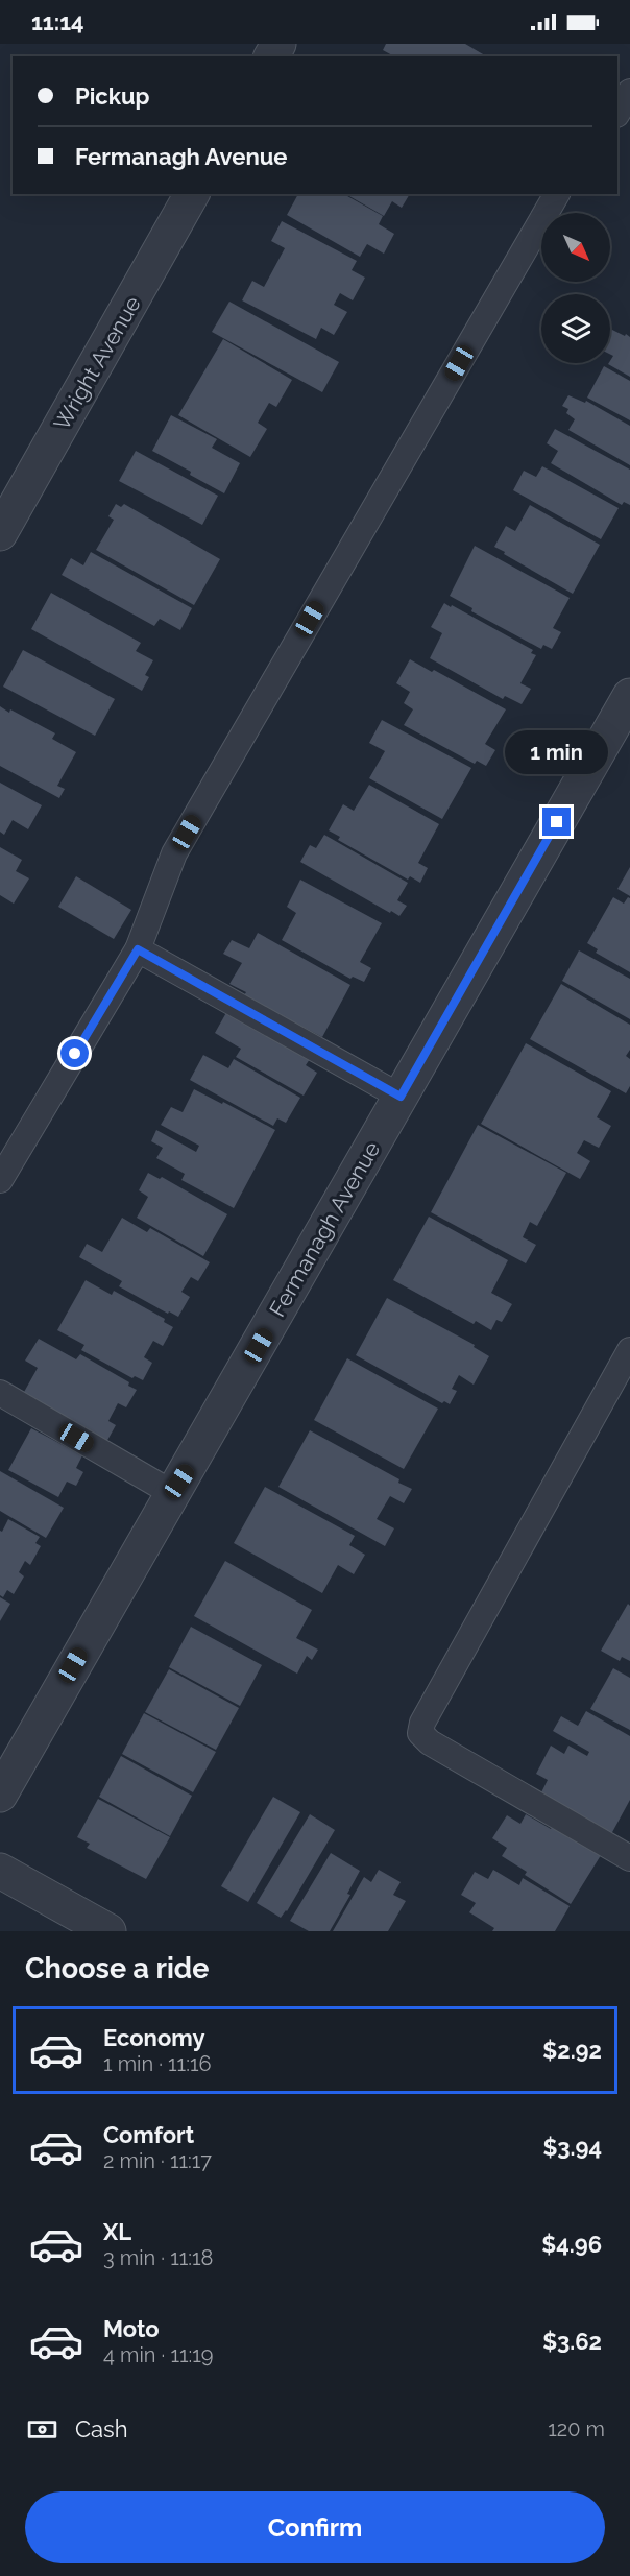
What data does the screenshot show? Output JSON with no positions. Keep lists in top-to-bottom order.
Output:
{
  "streets": {
    "street": ["Wright Avenue", "Fermanagh Avenue"]
  },
  "north": "bottom right",
  "page": {
    "status": "11:14",
    "banner": ["Pickup", "Fermanagh Avenue"],
    "bubble": "1 min",
    "heading": "Choose a ride",
    "list": [
      {
        "name": "Economy",
        "note": "1 min · 11:16",
        "value": "$2.92"
      },
      {
        "name": "Comfort",
        "note": "2 min · 11:17",
        "value": "$3.94"
      },
      {
        "name": "XL",
        "note": "3 min · 11:18",
        "value": "$4.96"
      },
      {
        "name": "Moto",
        "note": "4 min · 11:19",
        "value": "$3.62"
      }
    ],
    "pay": ["Cash", "120 m"],
    "buttons": "Confirm"
  }
}
